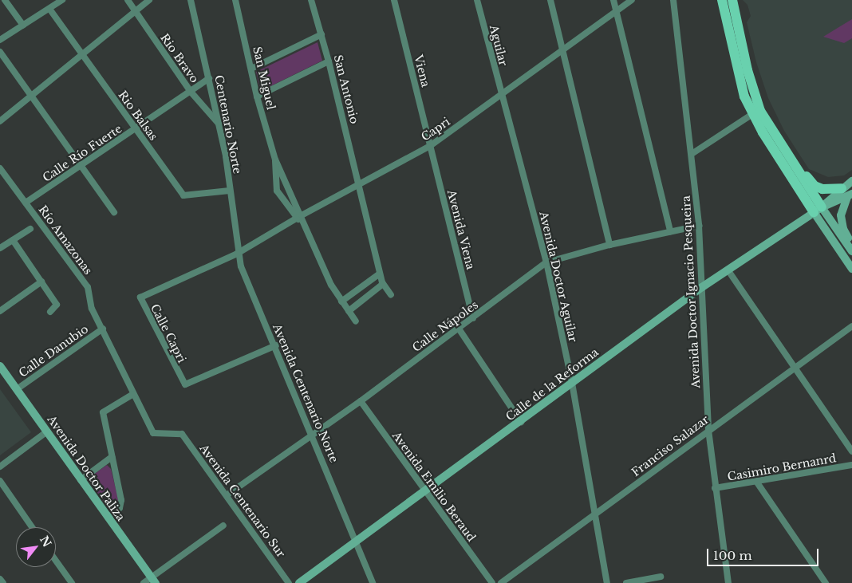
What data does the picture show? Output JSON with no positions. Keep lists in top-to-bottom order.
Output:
{
  "streets": {
    "main road": ["Calle de la Reforma", "Avenida Doctor Paliza"],
    "street": [
      "Aguilar",
      "Rio Bravo",
      "Viena",
      "San Miguel",
      "San Antonio",
      "Rio Balsas",
      "Centenario Norte",
      "Capri",
      "Calle Río Fuerte",
      "Avenida Viena",
      "Río Amazonas",
      "Avenida Doctor Aguilar",
      "Avenida Doctor Ignacio Pesqueira",
      "Calle Nápoles",
      "Calle Capri",
      "Calle Danubio",
      "Avenida Centenario Norte",
      "Franciso Salazar",
      "Casimiro Bernanrd",
      "Avenida Emilio Beraud",
      "Avenida Centenario Sur"
    ]
  },
  "crossings": [
    ["Aguilar", "Capri"],
    ["Aguilar", "Avenida Doctor Aguilar"],
    ["Rio Bravo", "Centenario Norte"],
    ["Rio Bravo", "Calle Río Fuerte"],
    ["Viena", "Capri"],
    ["Viena", "Avenida Viena"],
    ["San Miguel", "Capri"],
    ["San Antonio", "Capri"],
    ["Rio Balsas", "Centenario Norte"],
    ["Rio Balsas", "Calle Río Fuerte"],
    ["Centenario Norte", "Capri"],
    ["Centenario Norte", "Calle Río Fuerte"],
    ["Centenario Norte", "Calle Capri"],
    ["Centenario Norte", "Avenida Centenario Norte"],
    ["Capri", "Avenida Viena"],
    ["Capri", "Avenida Doctor Aguilar"],
    ["Capri", "Calle Capri"],
    ["Capri", "Avenida Centenario Norte"],
    ["Calle Río Fuerte", "Río Amazonas"],
    ["Avenida Viena", "Calle Nápoles"],
    ["Río Amazonas", "Calle Danubio"],
    ["Río Amazonas", "Avenida Centenario Sur"],
    ["Avenida Doctor Aguilar", "Calle Nápoles"],
    ["Avenida Doctor Aguilar", "Calle de la Reforma"],
    ["Avenida Doctor Aguilar", "Franciso Salazar"],
    ["Avenida Doctor Ignacio Pesqueira", "Calle Nápoles"],
    ["Avenida Doctor Ignacio Pesqueira", "Calle de la Reforma"],
    ["Avenida Doctor Ignacio Pesqueira", "Franciso Salazar"],
    ["Avenida Doctor Ignacio Pesqueira", "Casimiro Bernanrd"],
    ["Calle Nápoles", "Avenida Centenario Norte"],
    ["Calle Nápoles", "Avenida Emilio Beraud"],
    ["Calle Nápoles", "Avenida Centenario Sur"],
    ["Calle Capri", "Avenida Centenario Norte"],
    ["Calle Danubio", "Avenida Doctor Paliza"],
    ["Calle de la Reforma", "Avenida Centenario Norte"],
    ["Calle de la Reforma", "Avenida Emilio Beraud"]
  ],
  "scale_bar": "100 m",
  "north": "top right"
}
